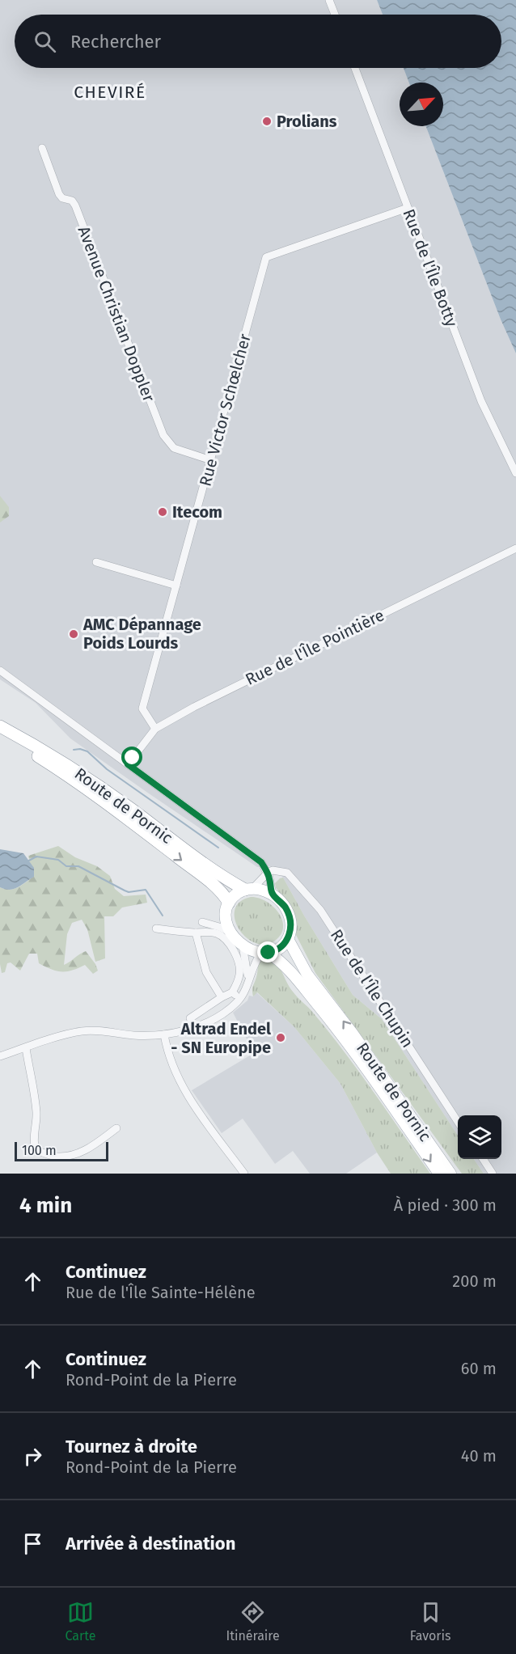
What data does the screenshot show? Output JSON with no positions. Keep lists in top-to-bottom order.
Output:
{
  "streets": {
    "highway": ["Route de Pornic"],
    "street": [
      "Rue de l'Île Botty",
      "Avenue Christian Doppler",
      "Rue Victor Schœlcher",
      "Rue de l'Île Pointière",
      "Rue de l'Île Chupin"
    ]
  },
  "crossings": [
    ["Rue de l'Île Botty", "Rue Victor Schœlcher"],
    ["Avenue Christian Doppler", "Rue Victor Schœlcher"],
    ["Rue Victor Schœlcher", "Rue de l'Île Pointière"]
  ],
  "districts": ["CHEVIRÉ"],
  "places": [
    "Prolians",
    "Itecom",
    "AMC Dépannage Poids Lourds",
    "Altrad Endel - SN Europipe"
  ],
  "scale_bar": "100 m",
  "north": "top right",
  "page": {
    "search": "Rechercher",
    "scale": "100 m",
    "heading": ["4 min", "À pied · 300 m"],
    "list": [
      ["Continuez", "Rue de l'Île Sainte-Hélène", "200 m"],
      ["Continuez", "Rond-Point de la Pierre", "60 m"],
      ["Tournez à droite", "Rond-Point de la Pierre", "40 m"],
      "Arrivée à destination"
    ],
    "nav": ["Carte", "Itinéraire", "Favoris"]
  }
}
